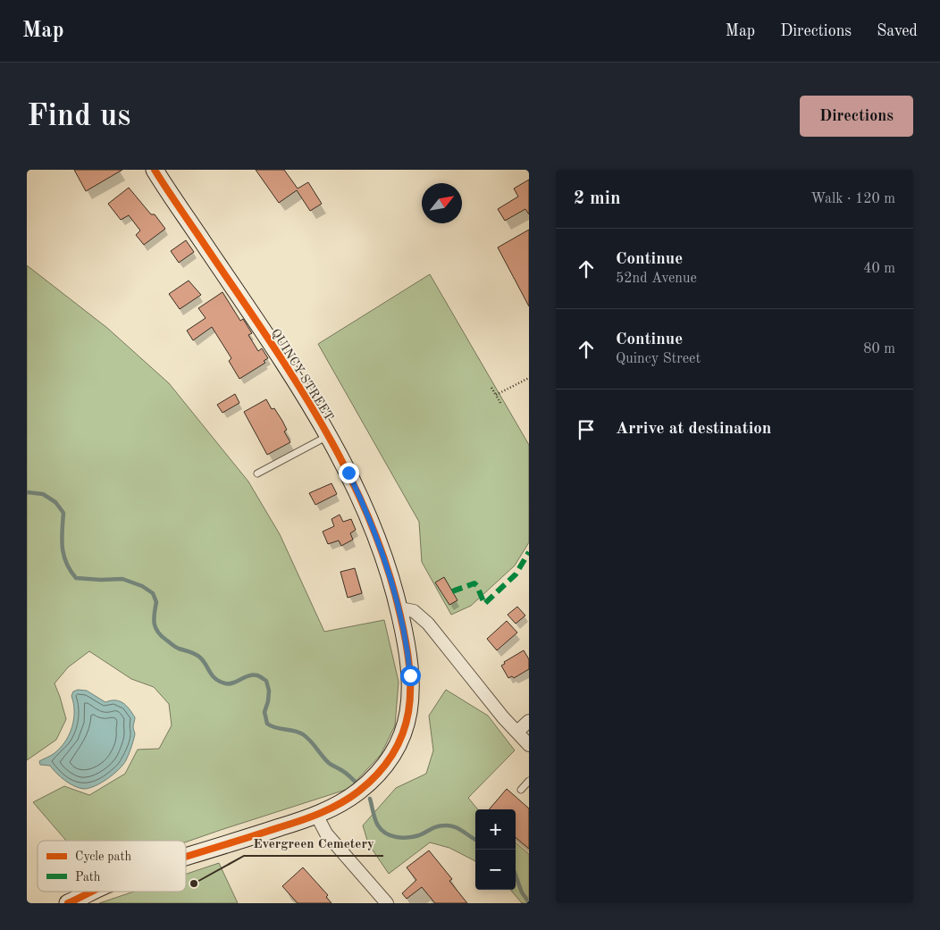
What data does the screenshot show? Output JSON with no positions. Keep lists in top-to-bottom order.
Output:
{
  "streets": {
    "street": ["QUINCY STREET"]
  },
  "places": ["Evergreen Cemetery"],
  "legend": ["Cycle path", "Path"],
  "north": "top right",
  "page": {
    "header": "Map",
    "nav": ["Map", "Directions", "Saved"],
    "buttons": "Directions",
    "title": "Find us",
    "heading": ["2 min", "Walk · 120 m"],
    "list": [
      ["Continue", "52nd Avenue", "40 m"],
      ["Continue", "Quincy Street", "80 m"],
      "Arrive at destination"
    ],
    "map_buttons": ["+", "−"]
  }
}
